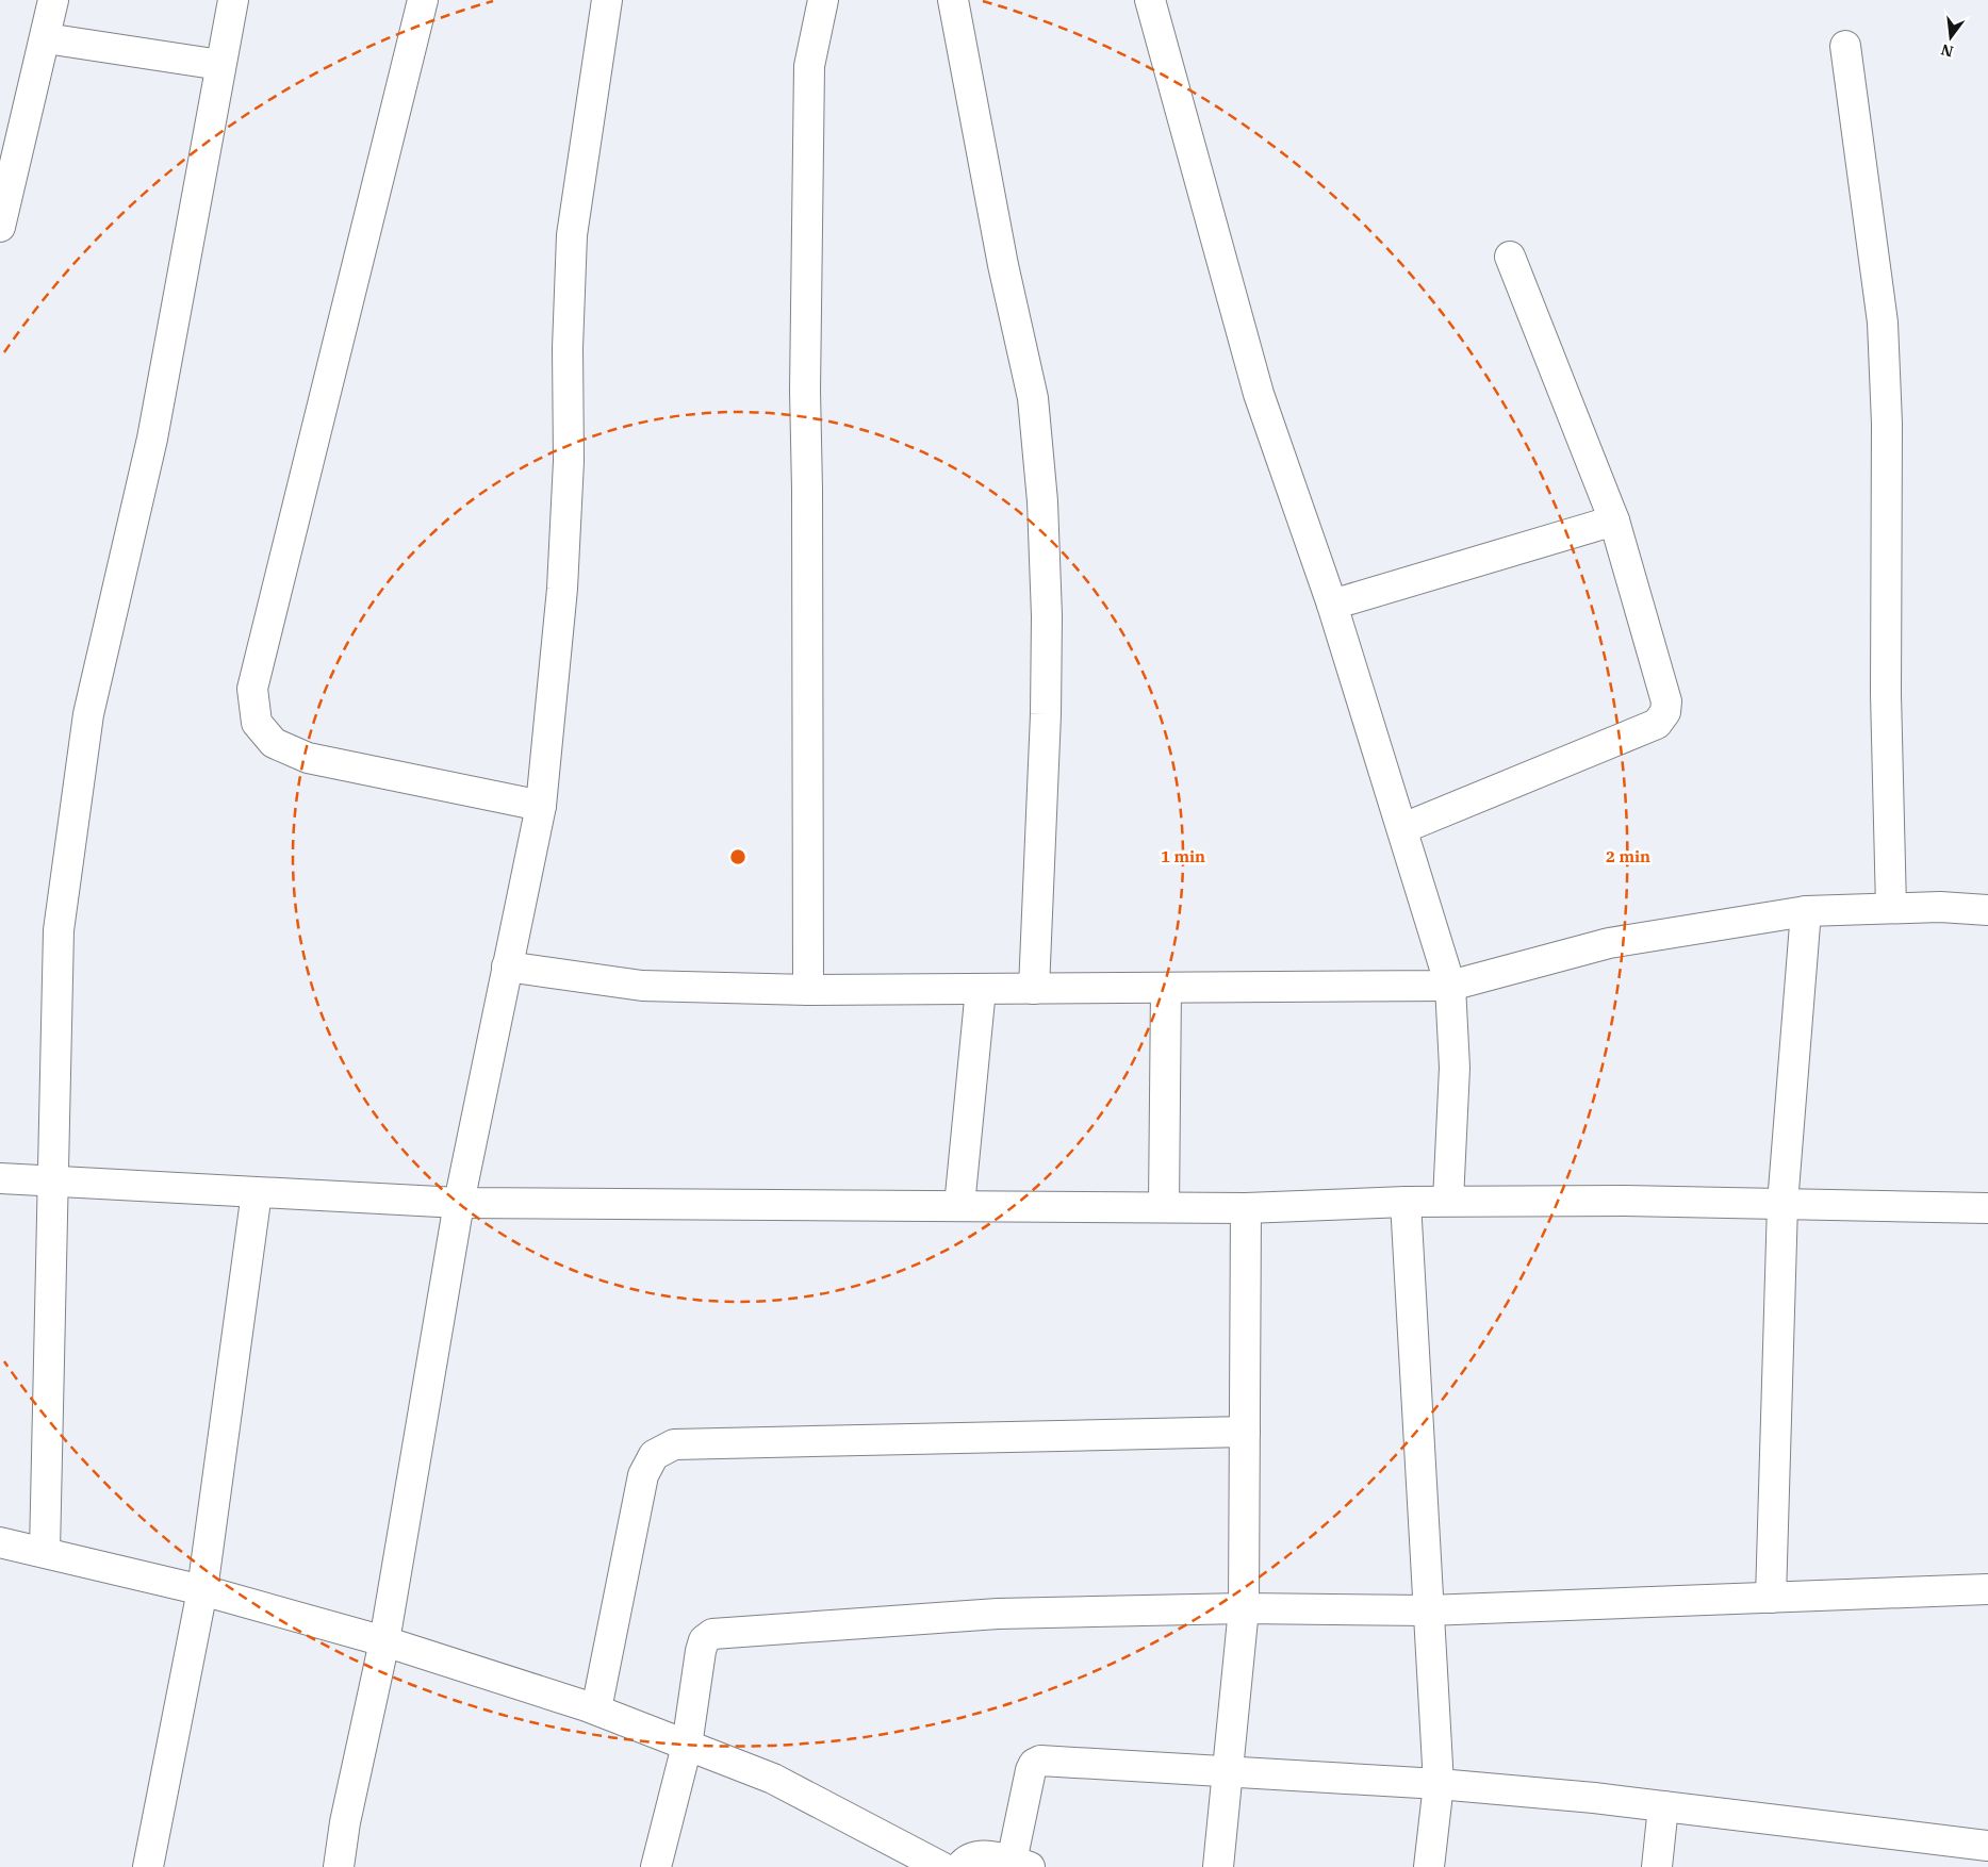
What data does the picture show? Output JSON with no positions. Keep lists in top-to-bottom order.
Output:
{
  "north": "bottom",
  "rings": ["1 min", "2 min"]
}
